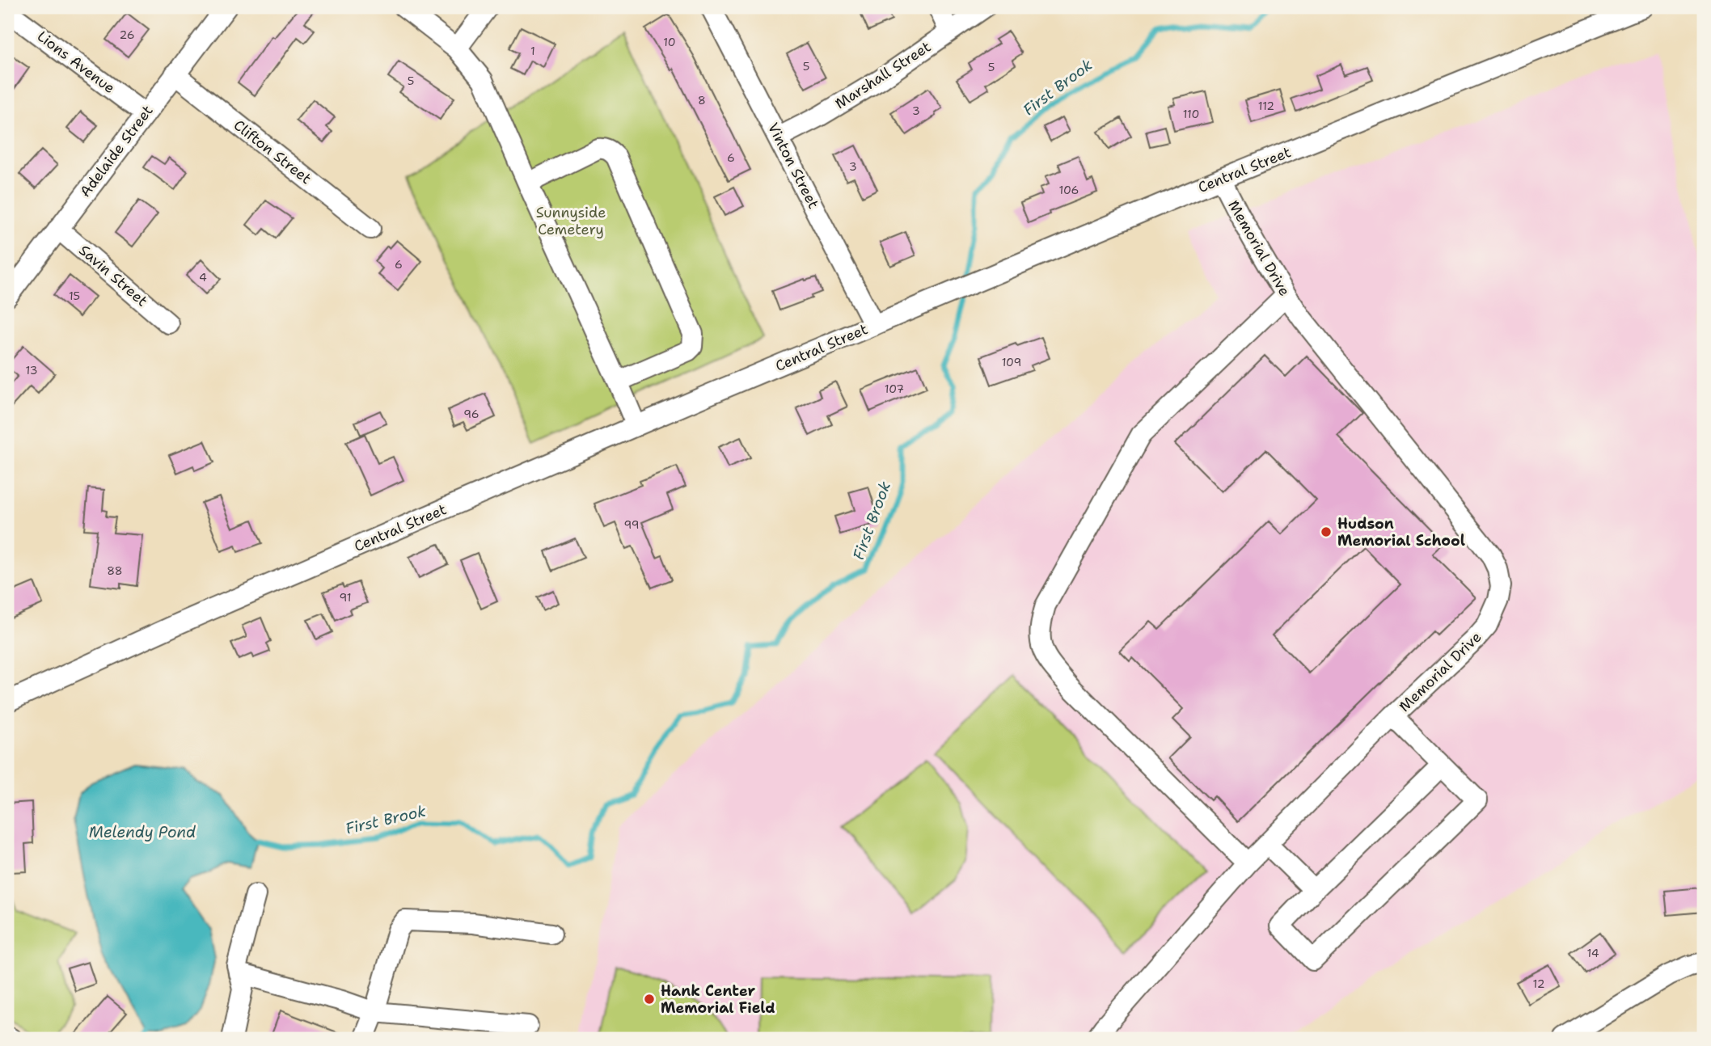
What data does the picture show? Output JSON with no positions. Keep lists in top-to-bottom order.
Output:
{
  "streets": {
    "street": [
      "Lions Avenue",
      "Marshall Street",
      "Adelaide Street",
      "Clifton Street",
      "Vinton Street",
      "Central Street",
      "Memorial Drive",
      "Savin Street"
    ]
  },
  "crossings": [
    ["Lions Avenue", "Adelaide Street"],
    ["Marshall Street", "Vinton Street"],
    ["Adelaide Street", "Clifton Street"],
    ["Adelaide Street", "Savin Street"],
    ["Vinton Street", "Central Street"],
    ["Central Street", "Memorial Drive"]
  ],
  "water": ["First Brook", "Melendy Pond"],
  "parks": ["Sunnyside Cemetery"],
  "places": ["Hudson Memorial School", "Hank Center Memorial Field"],
  "house_numbers": [
    "26",
    "10",
    "1",
    "5",
    "5",
    "5",
    "8",
    "112",
    "3",
    "110",
    "6",
    "3",
    "106",
    "6",
    "4",
    "15",
    "109",
    "13",
    "107",
    "96",
    "99",
    "88",
    "91",
    "14",
    "12"
  ]
}
